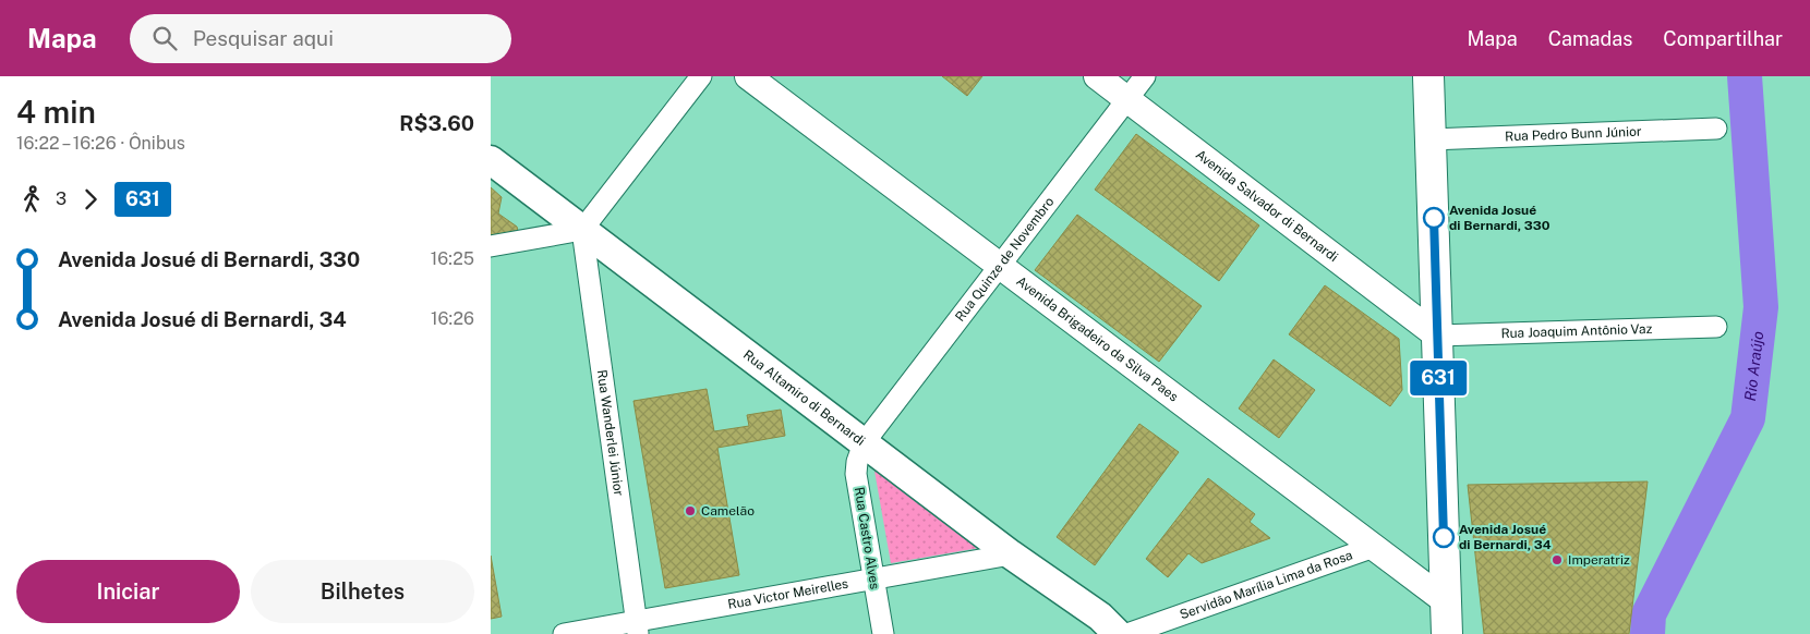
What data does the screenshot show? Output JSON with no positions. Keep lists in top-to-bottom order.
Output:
{
  "streets": {
    "main road": ["Rua Altamiro di Bernardi"],
    "street": [
      "Rua Pedro Bunn Júnior",
      "Avenida Salvador di Bernardi",
      "Rua Quinze de Novembro",
      "Rua Joaquim Antônio Vaz",
      "Avenida Brigadeiro da Silva Paes",
      "Rua Wanderlei Júnior",
      "Rua Castro Alves",
      "Servidão Marília Lima da Rosa",
      "Rua Victor Meirelles"
    ]
  },
  "crossings": [
    ["Avenida Salvador di Bernardi", "Rua Quinze de Novembro"],
    ["Avenida Salvador di Bernardi", "Rua Joaquim Antônio Vaz"],
    ["Rua Quinze de Novembro", "Avenida Brigadeiro da Silva Paes"],
    ["Rua Quinze de Novembro", "Rua Altamiro di Bernardi"],
    ["Rua Quinze de Novembro", "Rua Castro Alves"],
    ["Avenida Brigadeiro da Silva Paes", "Servidão Marília Lima da Rosa"],
    ["Rua Altamiro di Bernardi", "Rua Wanderlei Júnior"],
    ["Rua Altamiro di Bernardi", "Rua Castro Alves"],
    ["Rua Altamiro di Bernardi", "Rua Victor Meirelles"],
    ["Rua Wanderlei Júnior", "Rua Victor Meirelles"],
    ["Rua Castro Alves", "Rua Victor Meirelles"]
  ],
  "water": ["Rio Araújo"],
  "places": [
    "Avenida Josué di Bernardi, 330",
    "Camelão",
    "Avenida Josué di Bernardi, 34",
    "Imperatriz"
  ],
  "lines": ["bus line 631"],
  "page": {
    "header": "Mapa",
    "search": "Pesquisar aqui",
    "nav": ["Mapa", "Camadas", "Compartilhar"],
    "heading": ["4 min", "16:22 – 16:26 · Ônibus", "R$3.60"],
    "on_map": "631",
    "legs": ["3", "631"],
    "list": [
      {
        "name": "Avenida Josué di Bernardi, 330",
        "value": "16:25"
      },
      {
        "name": "Avenida Josué di Bernardi, 34",
        "value": "16:26"
      }
    ],
    "buttons": ["Iniciar", "Bilhetes"]
  }
}
